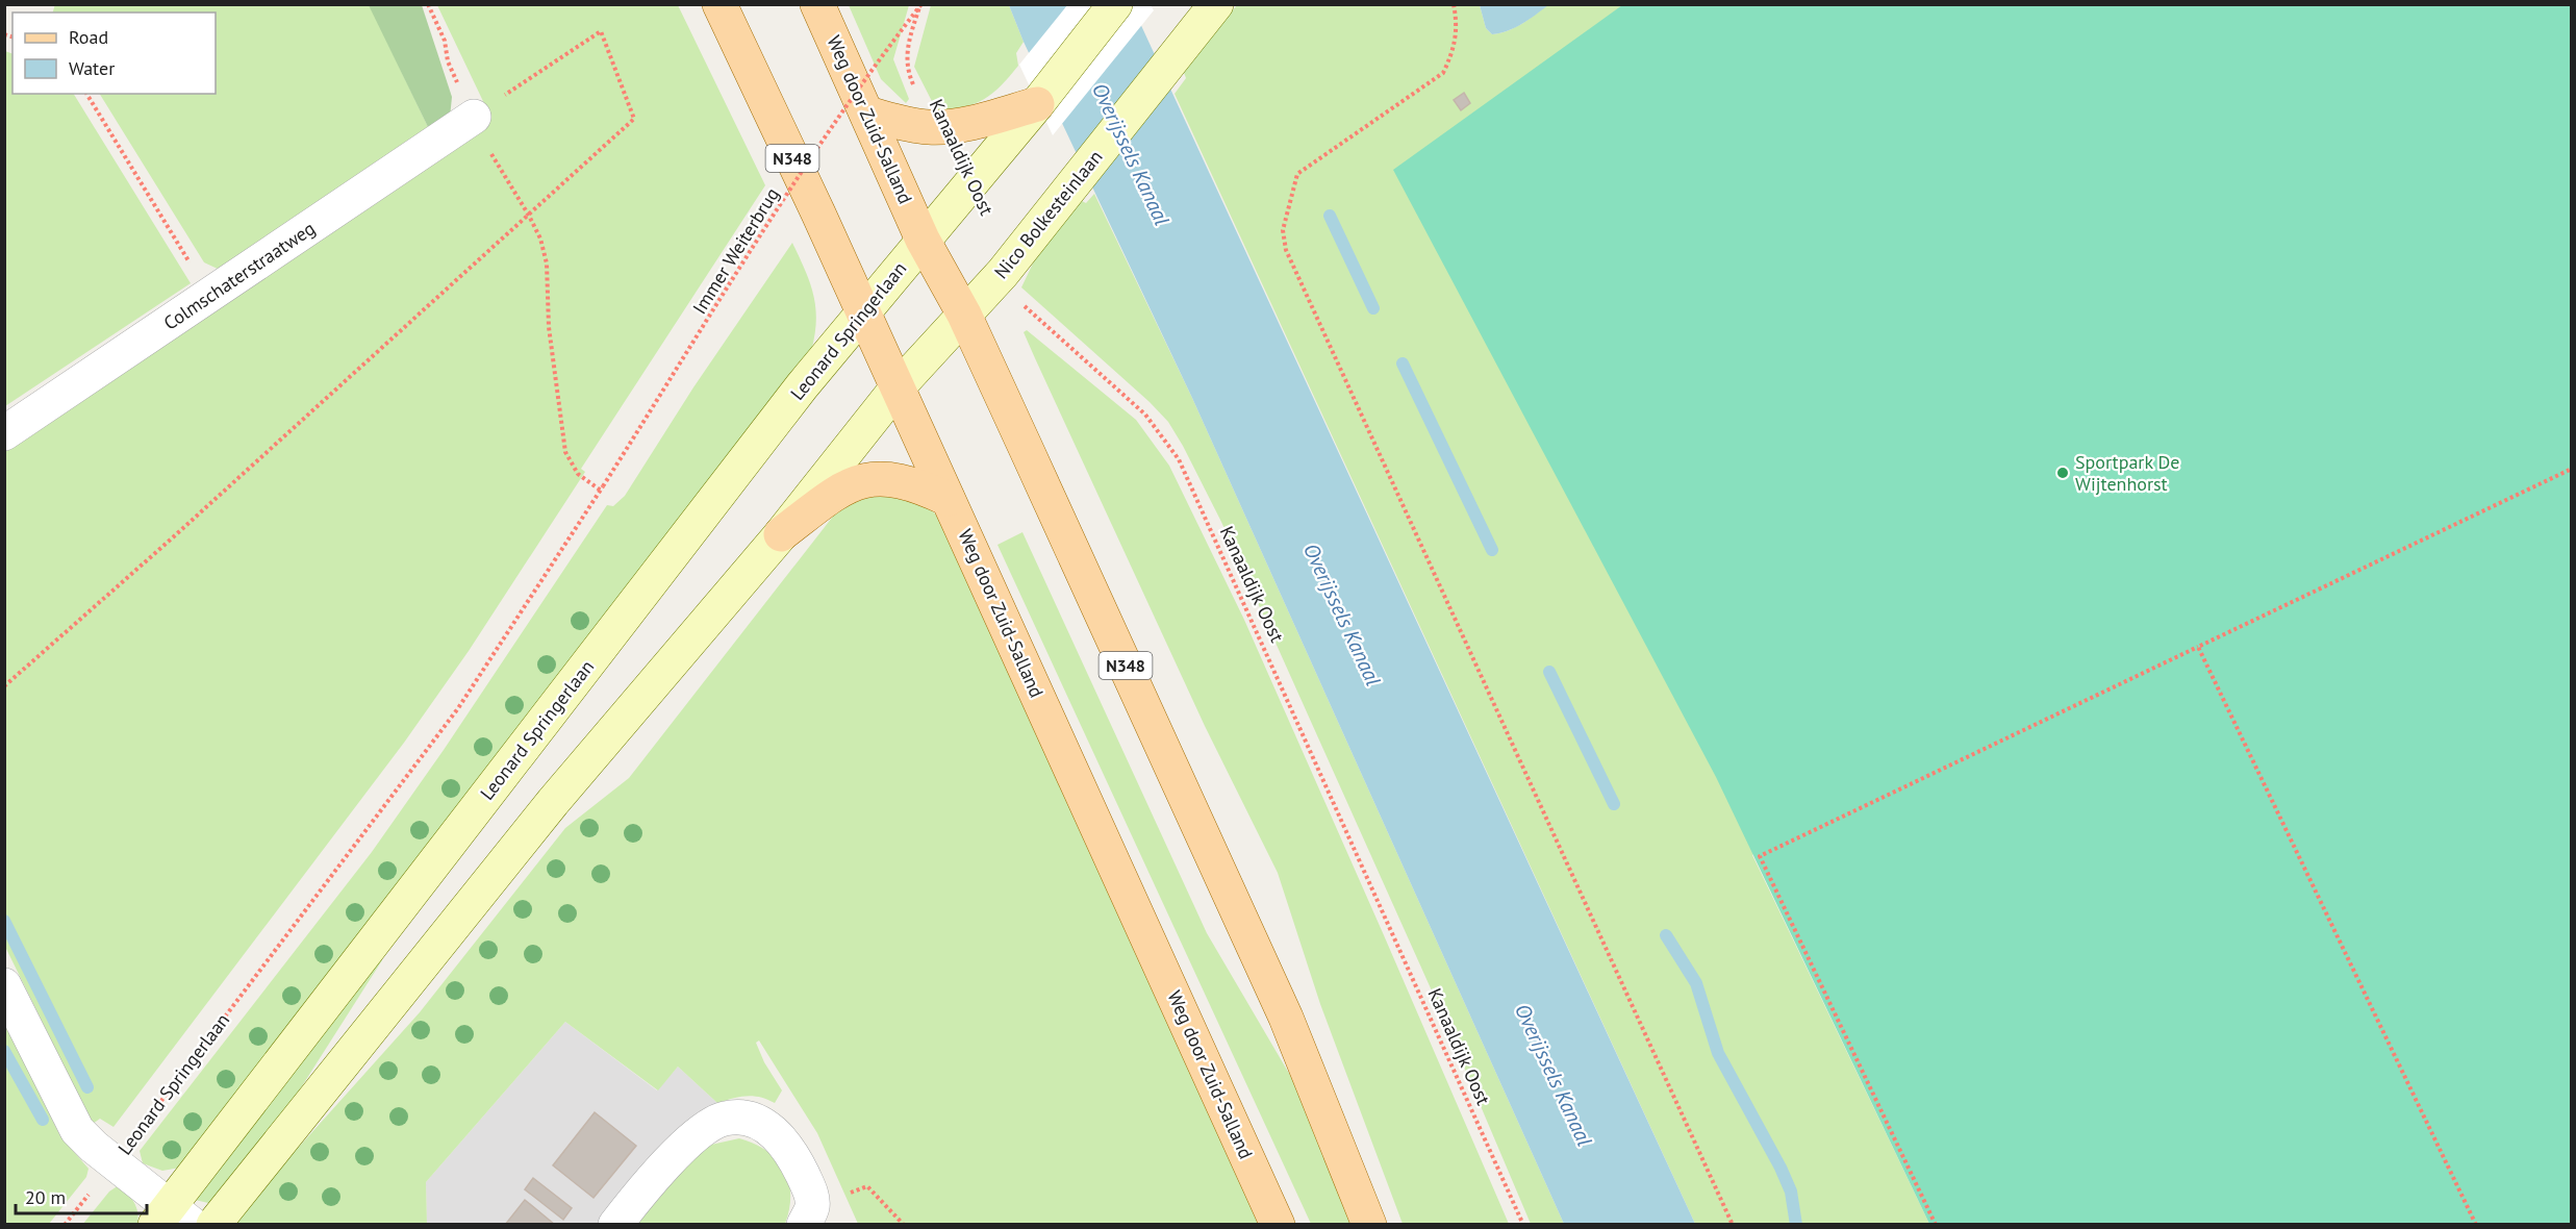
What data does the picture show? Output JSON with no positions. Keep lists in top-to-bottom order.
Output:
{
  "streets": {
    "main road": ["Weg door Zuid-Salland", "N348"],
    "street": ["Nico Bolkesteinlaan", "Colmschaterstraatweg", "Leonard Springerlaan"],
    "path": ["Kanaaldijk Oost", "Immer Weiterbrug"]
  },
  "crossings": [
    ["Weg door Zuid-Salland", "Nico Bolkesteinlaan"],
    ["Weg door Zuid-Salland", "Leonard Springerlaan"],
    ["Kanaaldijk Oost", "Nico Bolkesteinlaan"],
    ["Kanaaldijk Oost", "Immer Weiterbrug"],
    ["Immer Weiterbrug", "Leonard Springerlaan"]
  ],
  "water": ["Overijssels Kanaal"],
  "places": ["Sportpark De Wijtenhorst"],
  "legend": ["Road", "Water"],
  "scale_bar": "20 m"
}
